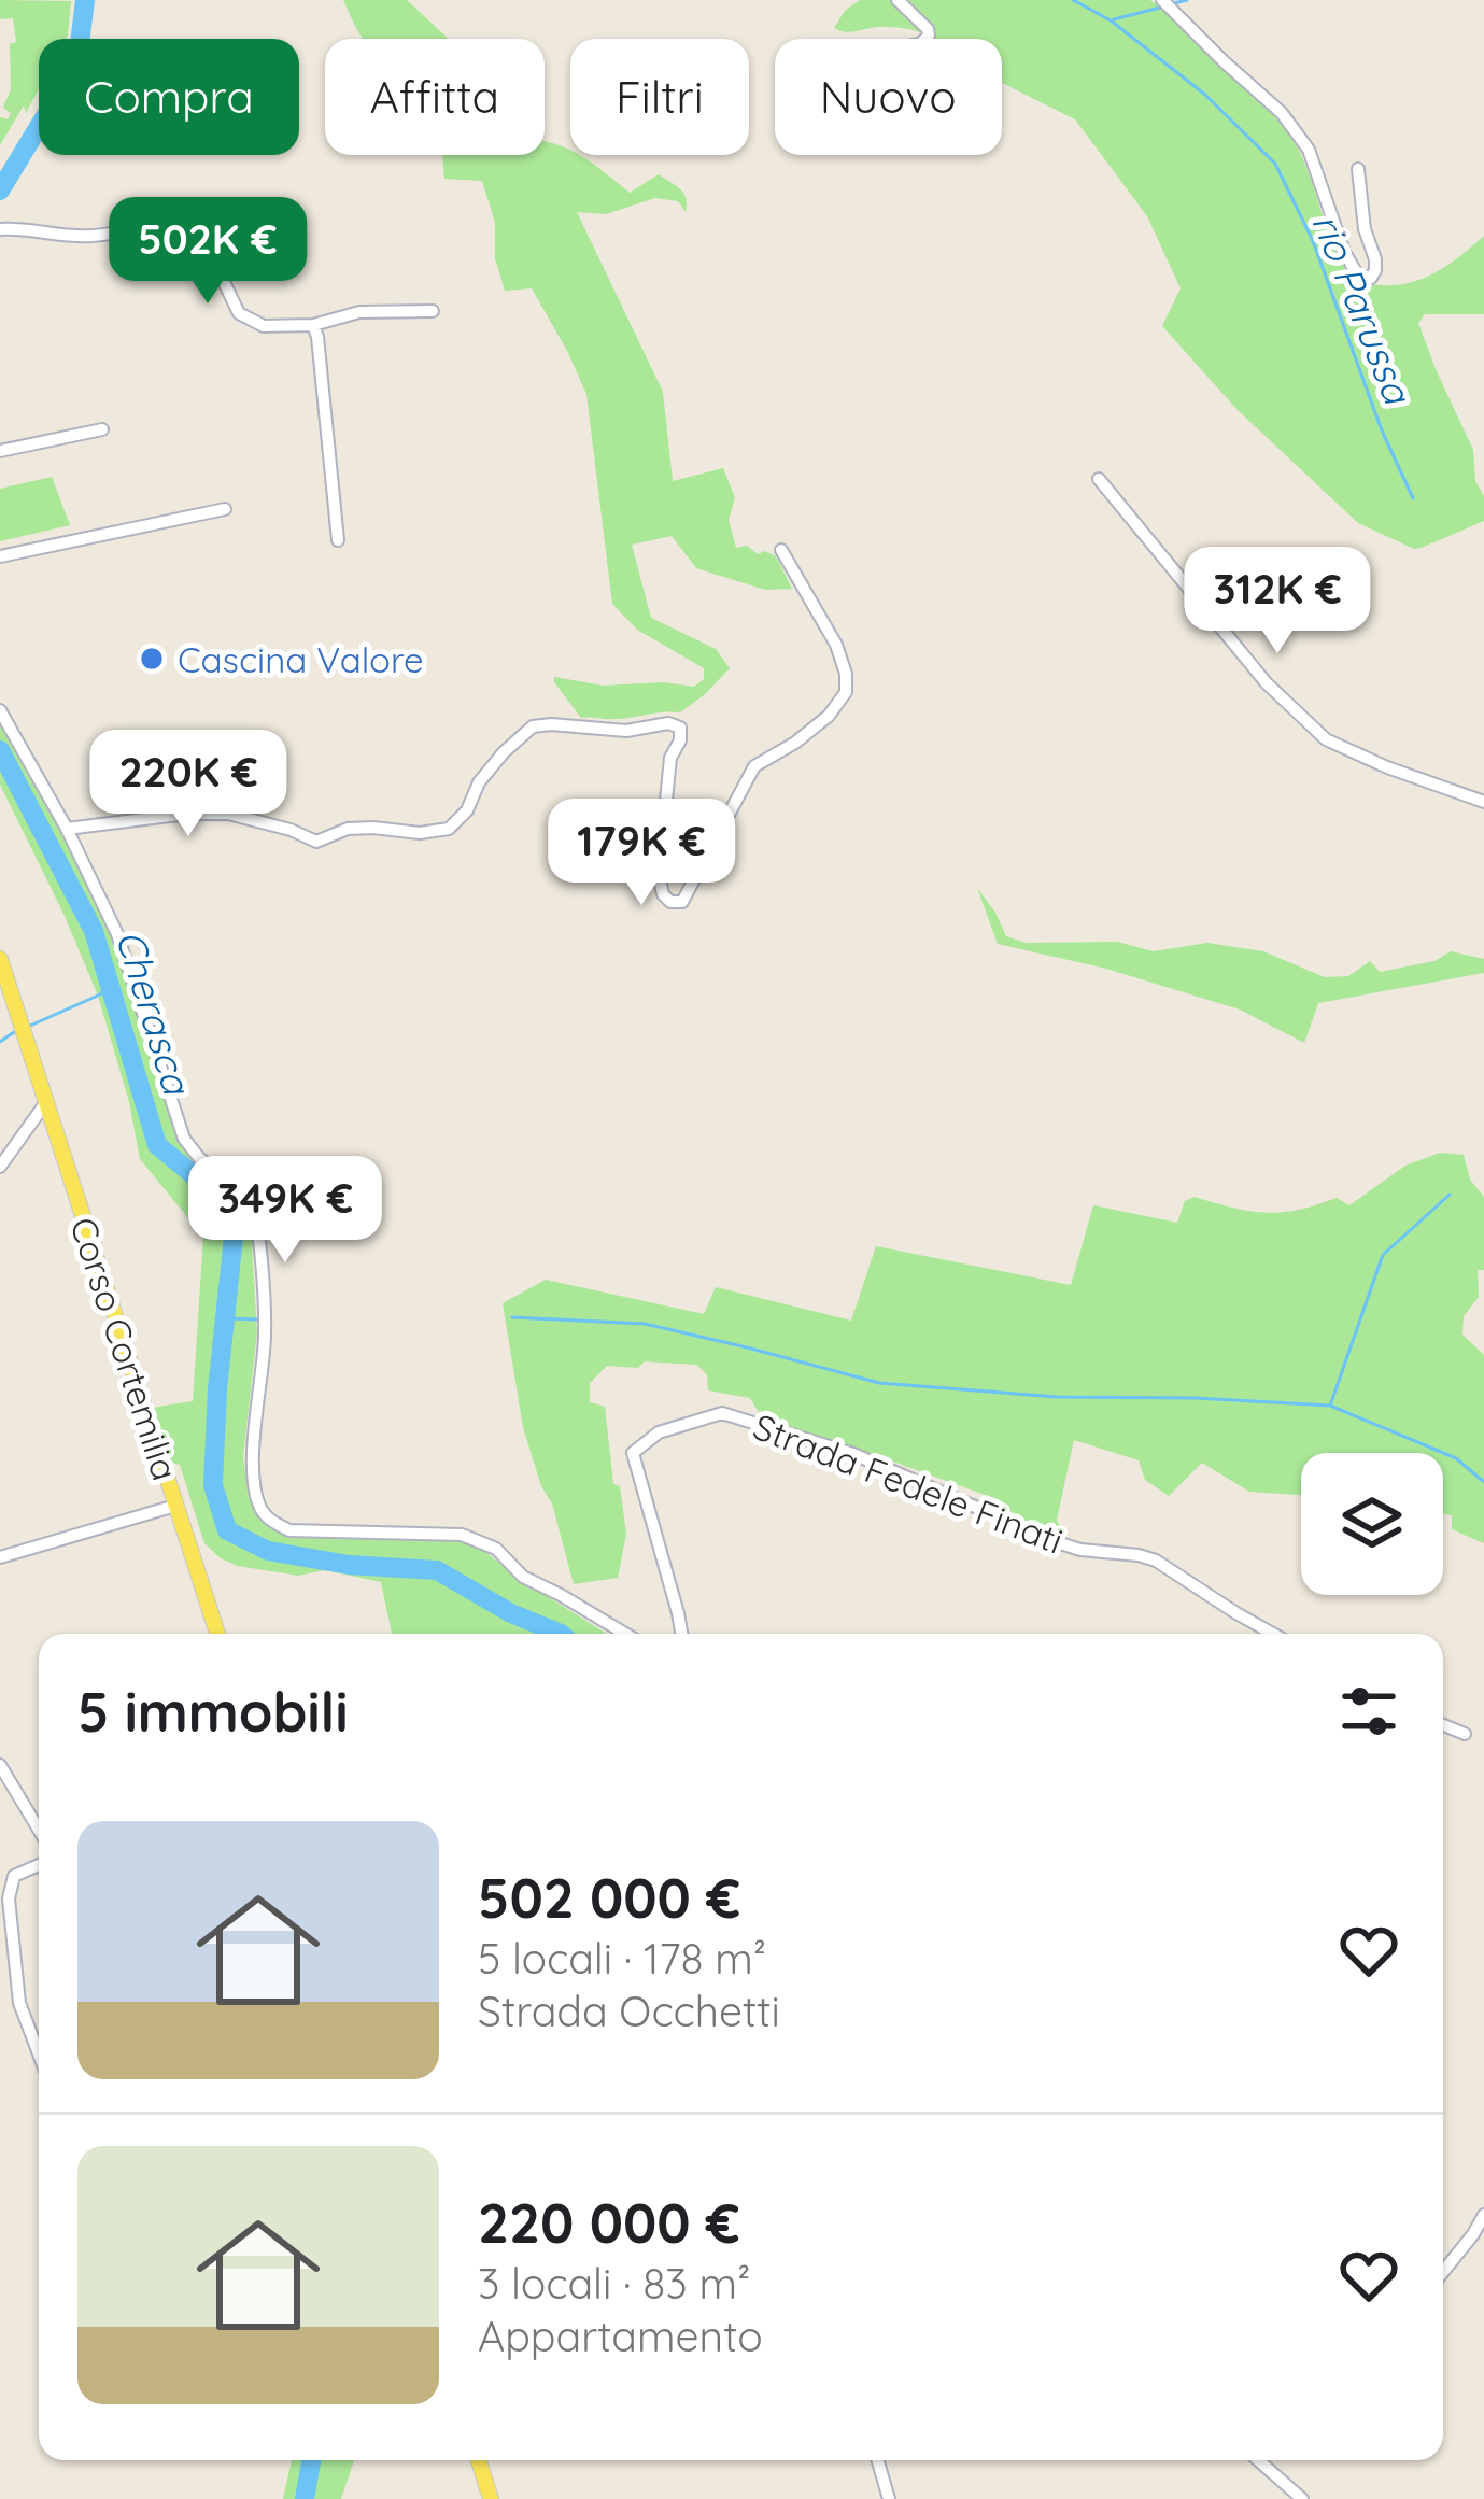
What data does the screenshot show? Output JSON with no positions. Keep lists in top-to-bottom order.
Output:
{
  "streets": {
    "main road": ["Corso Cortemilia"],
    "street": ["Strada Fedele Finati"]
  },
  "water": ["rio Parussa", "Cherasca"],
  "places": ["Cascina Valore"],
  "page": {
    "chip": [
      "Compra",
      "Affitta",
      "Filtri",
      "Nuovo"
    ],
    "price": [
      "502K €",
      "312K €",
      "220K €",
      "179K €",
      "349K €"
    ],
    "heading": "5 immobili",
    "list": [
      {
        "name": "502 000 €",
        "note": "5 locali · 178 m² · Strada Occhetti"
      },
      {
        "name": "220 000 €",
        "note": "3 locali · 83 m² · Appartamento"
      }
    ]
  }
}
